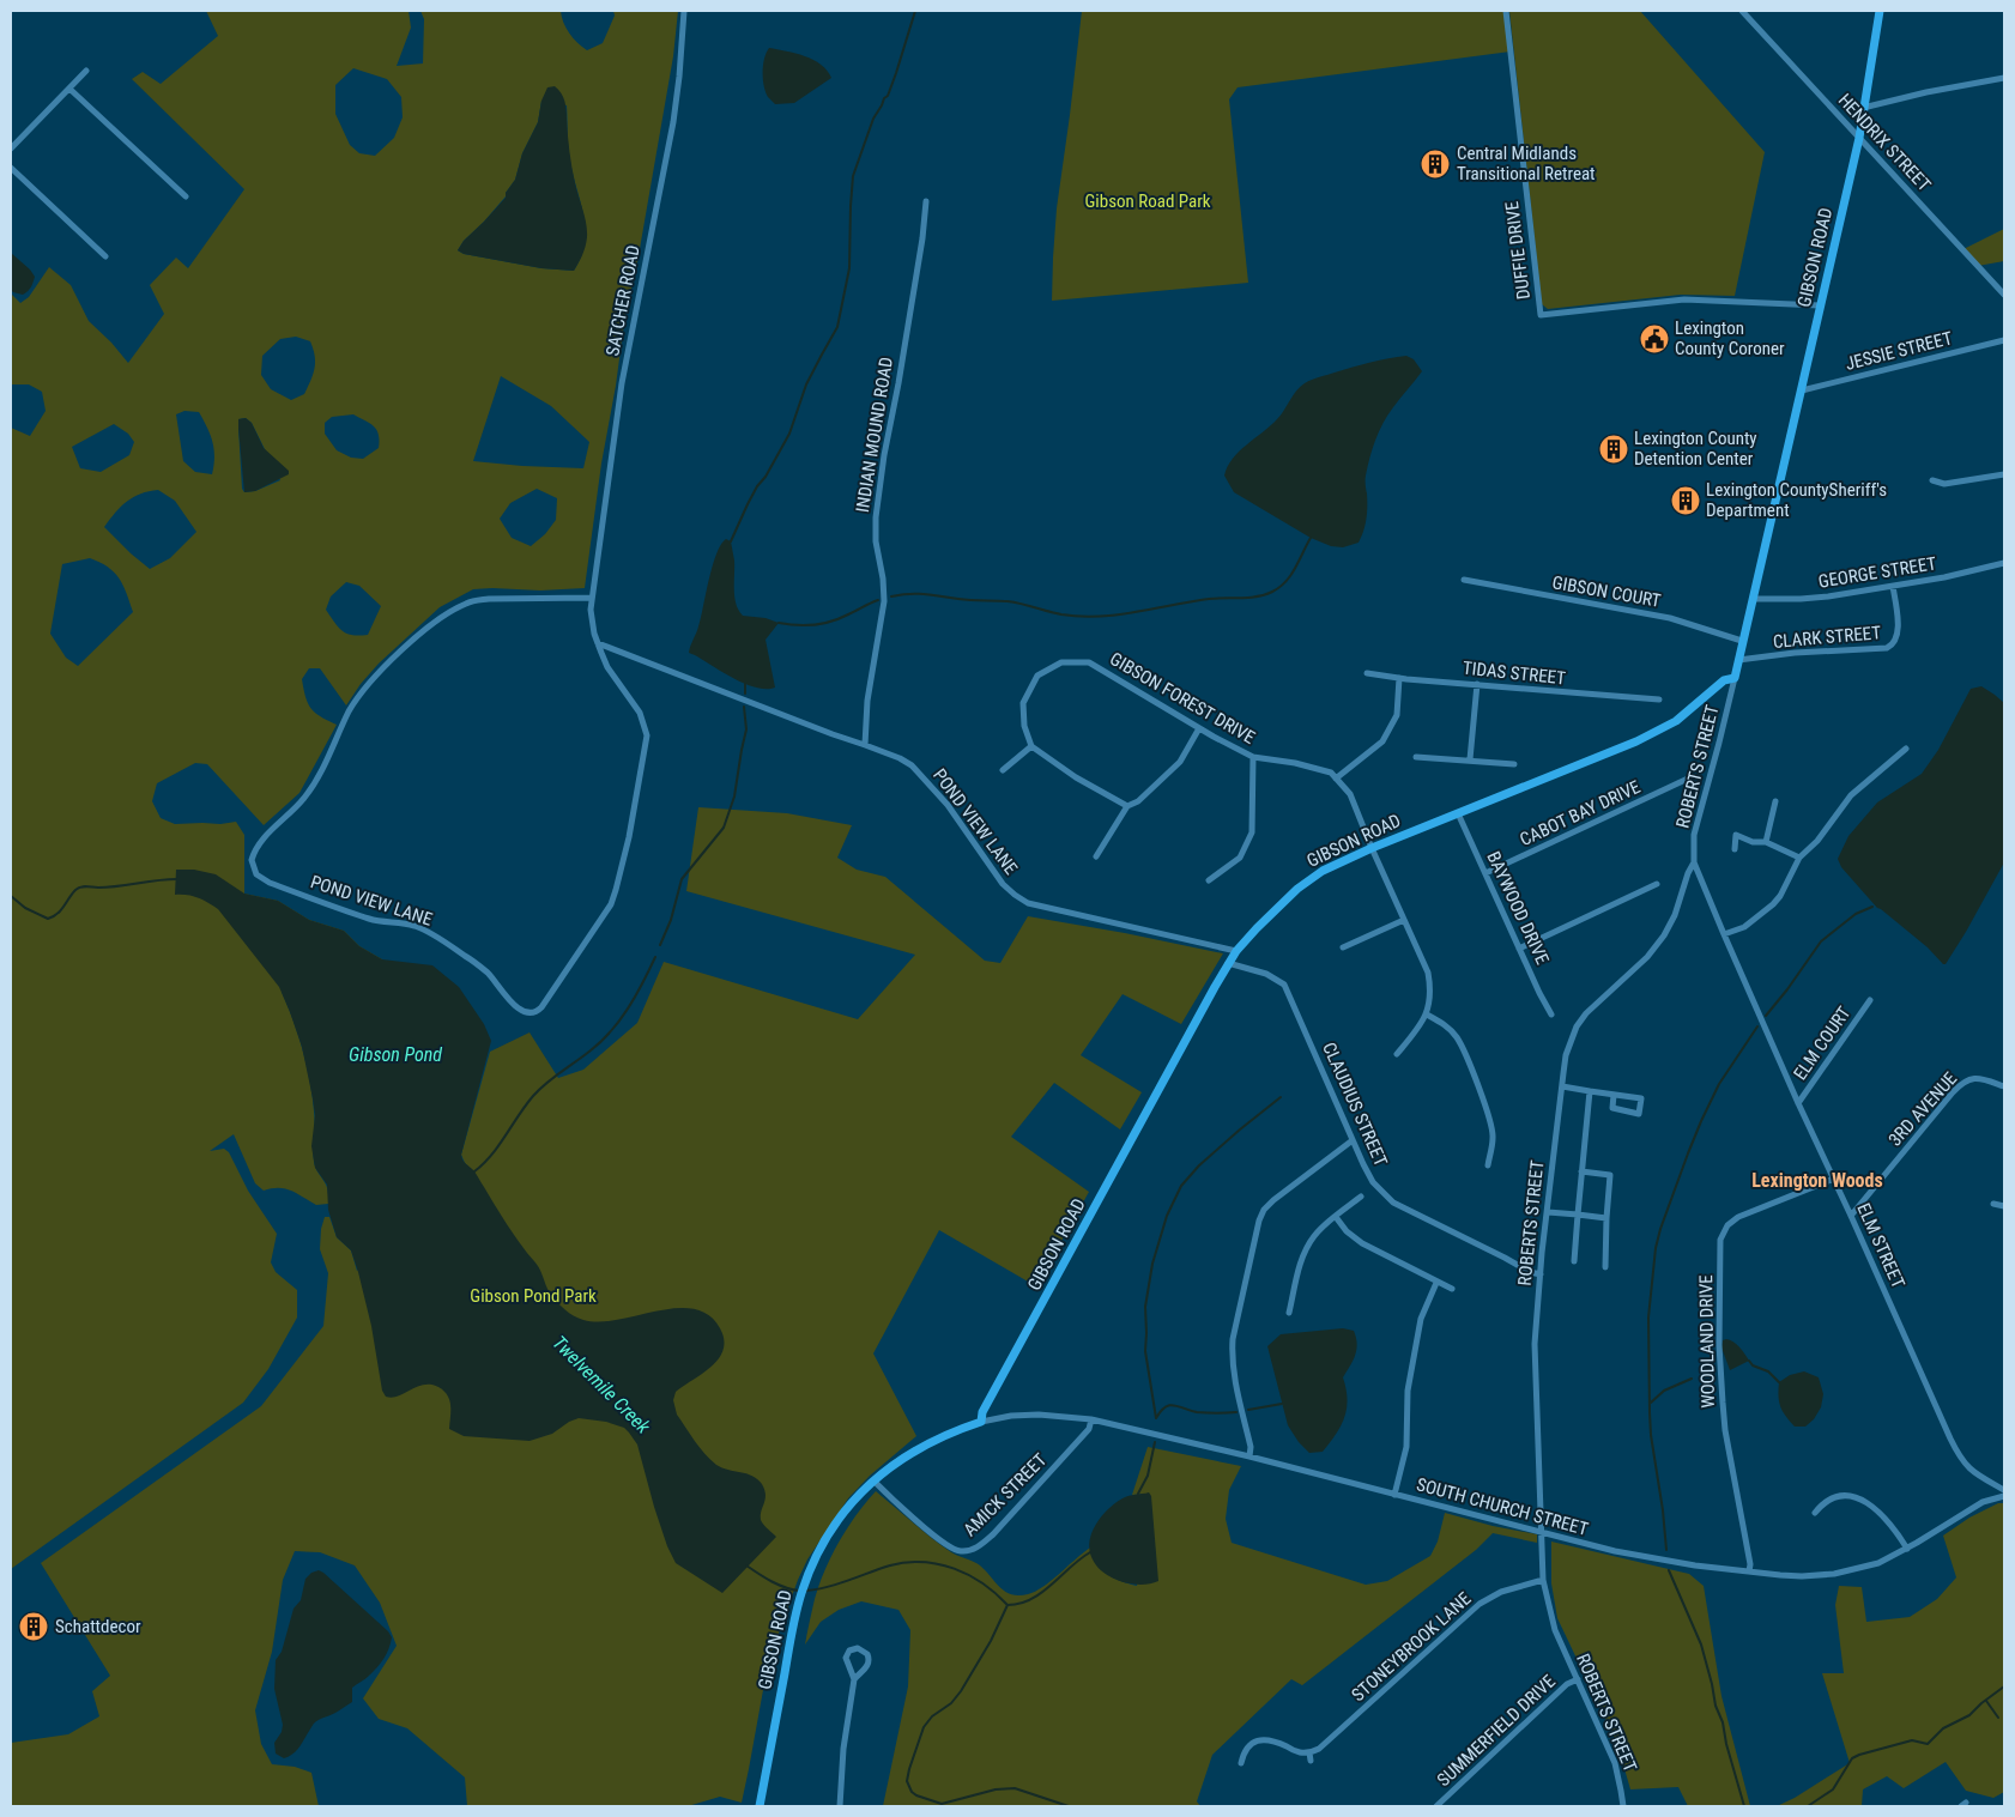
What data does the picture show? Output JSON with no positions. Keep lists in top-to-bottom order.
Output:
{
  "streets": {
    "street": [
      "HENDRIX STREET",
      "DUFFIE DRIVE",
      "GIBSON ROAD",
      "SATCHER ROAD",
      "JESSIE STREET",
      "INDIAN MOUND ROAD",
      "GEORGE STREET",
      "GIBSON COURT",
      "CLARK STREET",
      "TIDAS STREET",
      "GIBSON FOREST DRIVE",
      "ROBERTS STREET",
      "CABOT BAY DRIVE",
      "POND VIEW LANE",
      "BAYWOOD DRIVE",
      "ELM COURT",
      "CLAUDIUS STREET",
      "3RD AVENUE",
      "ELM STREET",
      "WOODLAND DRIVE",
      "AMICK STREET",
      "SOUTH CHURCH STREET",
      "STONEYBROOK LANE",
      "SUMMERFIELD DRIVE"
    ]
  },
  "crossings": [
    ["HENDRIX STREET", "GIBSON ROAD"],
    ["DUFFIE DRIVE", "GIBSON ROAD"],
    ["GIBSON ROAD", "JESSIE STREET"],
    ["GIBSON ROAD", "GEORGE STREET"],
    ["GIBSON ROAD", "GIBSON COURT"],
    ["GIBSON ROAD", "CLARK STREET"],
    ["GIBSON ROAD", "GIBSON FOREST DRIVE"],
    ["GIBSON ROAD", "ROBERTS STREET"],
    ["GIBSON ROAD", "POND VIEW LANE"],
    ["GIBSON ROAD", "BAYWOOD DRIVE"],
    ["GIBSON ROAD", "CLAUDIUS STREET"],
    ["GIBSON ROAD", "AMICK STREET"],
    ["GIBSON ROAD", "SOUTH CHURCH STREET"],
    ["SATCHER ROAD", "POND VIEW LANE"],
    ["INDIAN MOUND ROAD", "POND VIEW LANE"],
    ["GEORGE STREET", "CLARK STREET"],
    ["ROBERTS STREET", "CLAUDIUS STREET"],
    ["ROBERTS STREET", "ELM STREET"],
    ["ROBERTS STREET", "SOUTH CHURCH STREET"],
    ["ROBERTS STREET", "STONEYBROOK LANE"],
    ["ROBERTS STREET", "SUMMERFIELD DRIVE"],
    ["CABOT BAY DRIVE", "BAYWOOD DRIVE"],
    ["ELM COURT", "ELM STREET"],
    ["3RD AVENUE", "ELM STREET"],
    ["ELM STREET", "WOODLAND DRIVE"],
    ["WOODLAND DRIVE", "SOUTH CHURCH STREET"],
    ["AMICK STREET", "SOUTH CHURCH STREET"]
  ],
  "districts": ["Lexington Woods"],
  "water": ["Gibson Pond", "Twelvemile Creek"],
  "parks": ["Gibson Road Park", "Gibson Pond Park"],
  "places": {
    "building": [
      "Central Midlands Transitional Retreat",
      "Lexington County Detention Center",
      "Lexington CountySheriff's Department",
      "Schattdecor"
    ],
    "public building": ["Lexington County Coroner"]
  }
}
